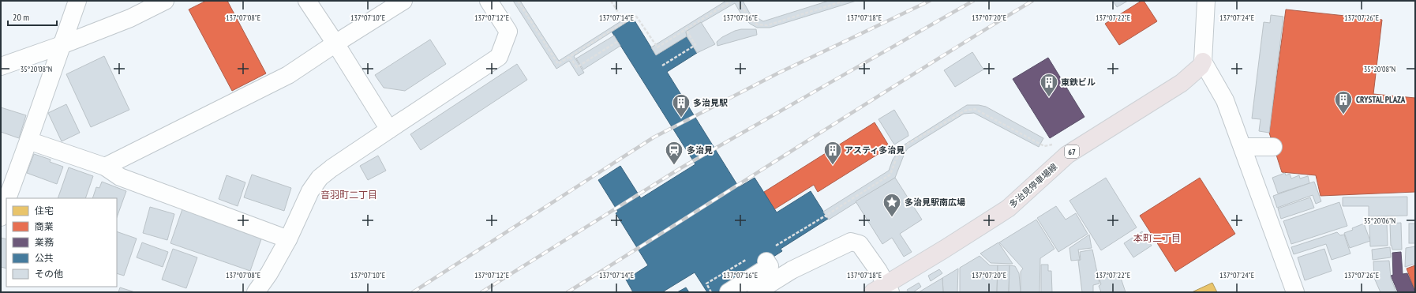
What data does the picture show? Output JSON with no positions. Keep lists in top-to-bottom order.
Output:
{
  "streets": {
    "main road": ["67", "多治見停車場線"]
  },
  "districts": ["音羽町二丁目", "本町二丁目"],
  "places": {
    "building": [
      "東鉄ビル",
      "CRYSTAL PLAZA",
      "多治見駅",
      "アスティ多治見"
    ],
    "station": ["多治見"],
    "place": ["多治見駅南広場"]
  },
  "legend": [
    "住宅",
    "商業",
    "業務",
    "公共",
    "その他"
  ],
  "scale_bar": "20 m",
  "coordinates": [
    "137°07'08\"E",
    "137°07'10\"E",
    "137°07'12\"E",
    "137°07'14\"E",
    "137°07'16\"E",
    "137°07'18\"E",
    "137°07'20\"E",
    "137°07'22\"E",
    "137°07'24\"E",
    "137°07'26\"E",
    "35°20'08\"N",
    "35°20'06\"N"
  ]
}
